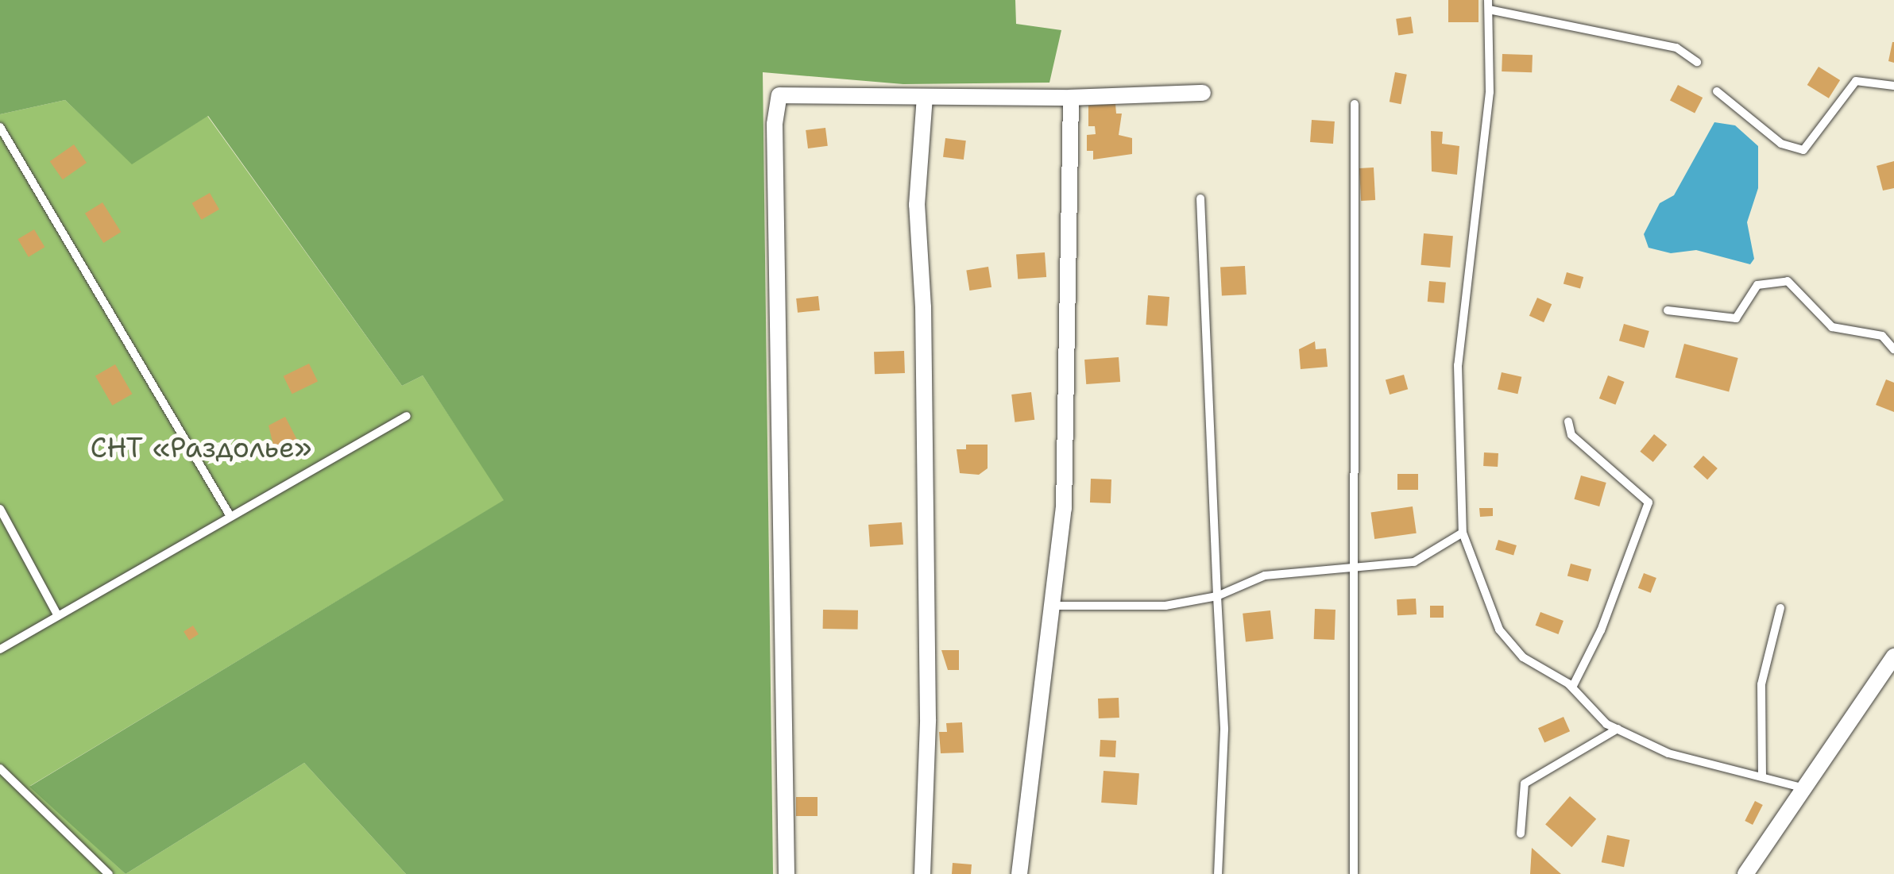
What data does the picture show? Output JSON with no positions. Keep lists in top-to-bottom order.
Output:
{
  "parks": ["СНТ «Раздолье»"]
}
